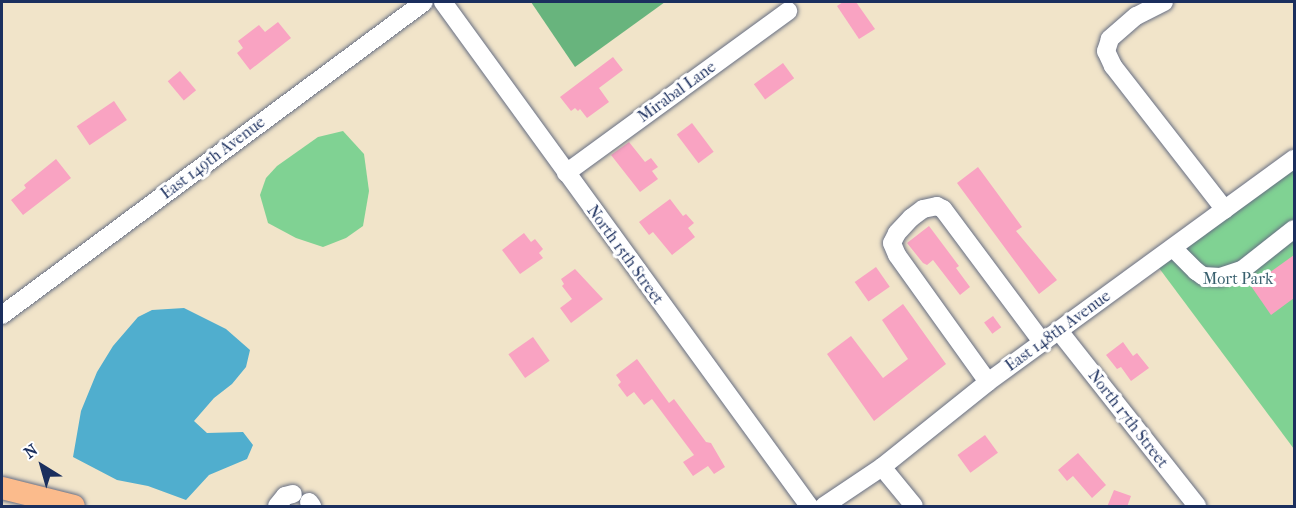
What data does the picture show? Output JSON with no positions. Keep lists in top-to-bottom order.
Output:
{
  "streets": {
    "street": [
      "Mirabal Lane",
      "East 149th Avenue",
      "North 15th Street",
      "East 148th Avenue",
      "North 17th Street"
    ]
  },
  "crossings": [
    ["Mirabal Lane", "North 15th Street"],
    ["East 148th Avenue", "North 17th Street"]
  ],
  "parks": ["Mort Park"],
  "north": "top left"
}
